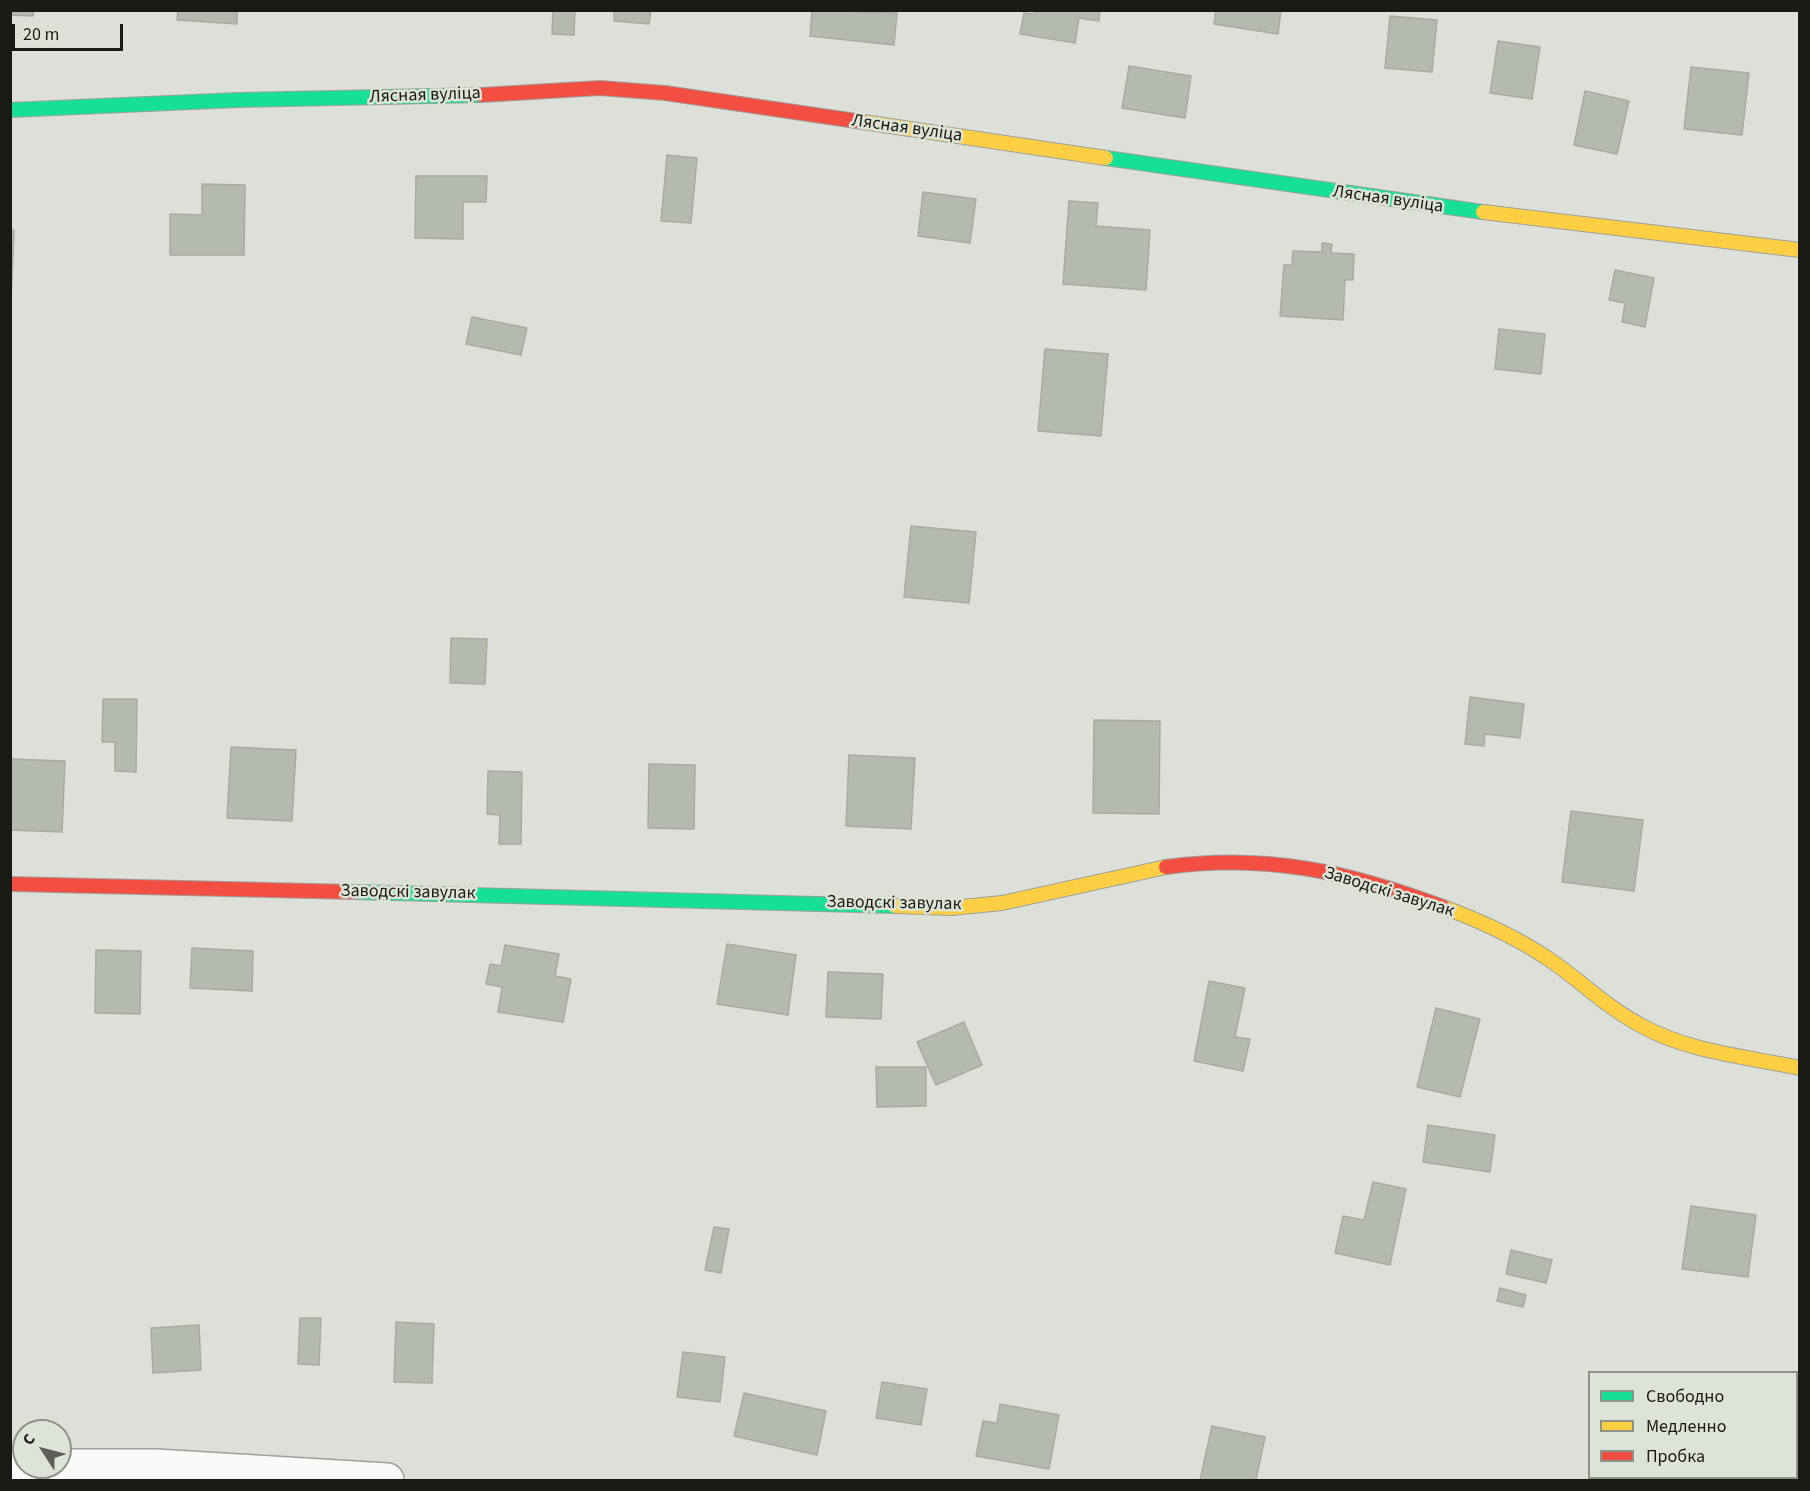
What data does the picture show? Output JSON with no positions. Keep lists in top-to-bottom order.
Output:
{
  "streets": {
    "street": ["Лясная вуліца", "Заводскі завулак"]
  },
  "legend": ["Свободно", "Медленно", "Пробка"],
  "scale_bar": "20 m",
  "north": "top left"
}
